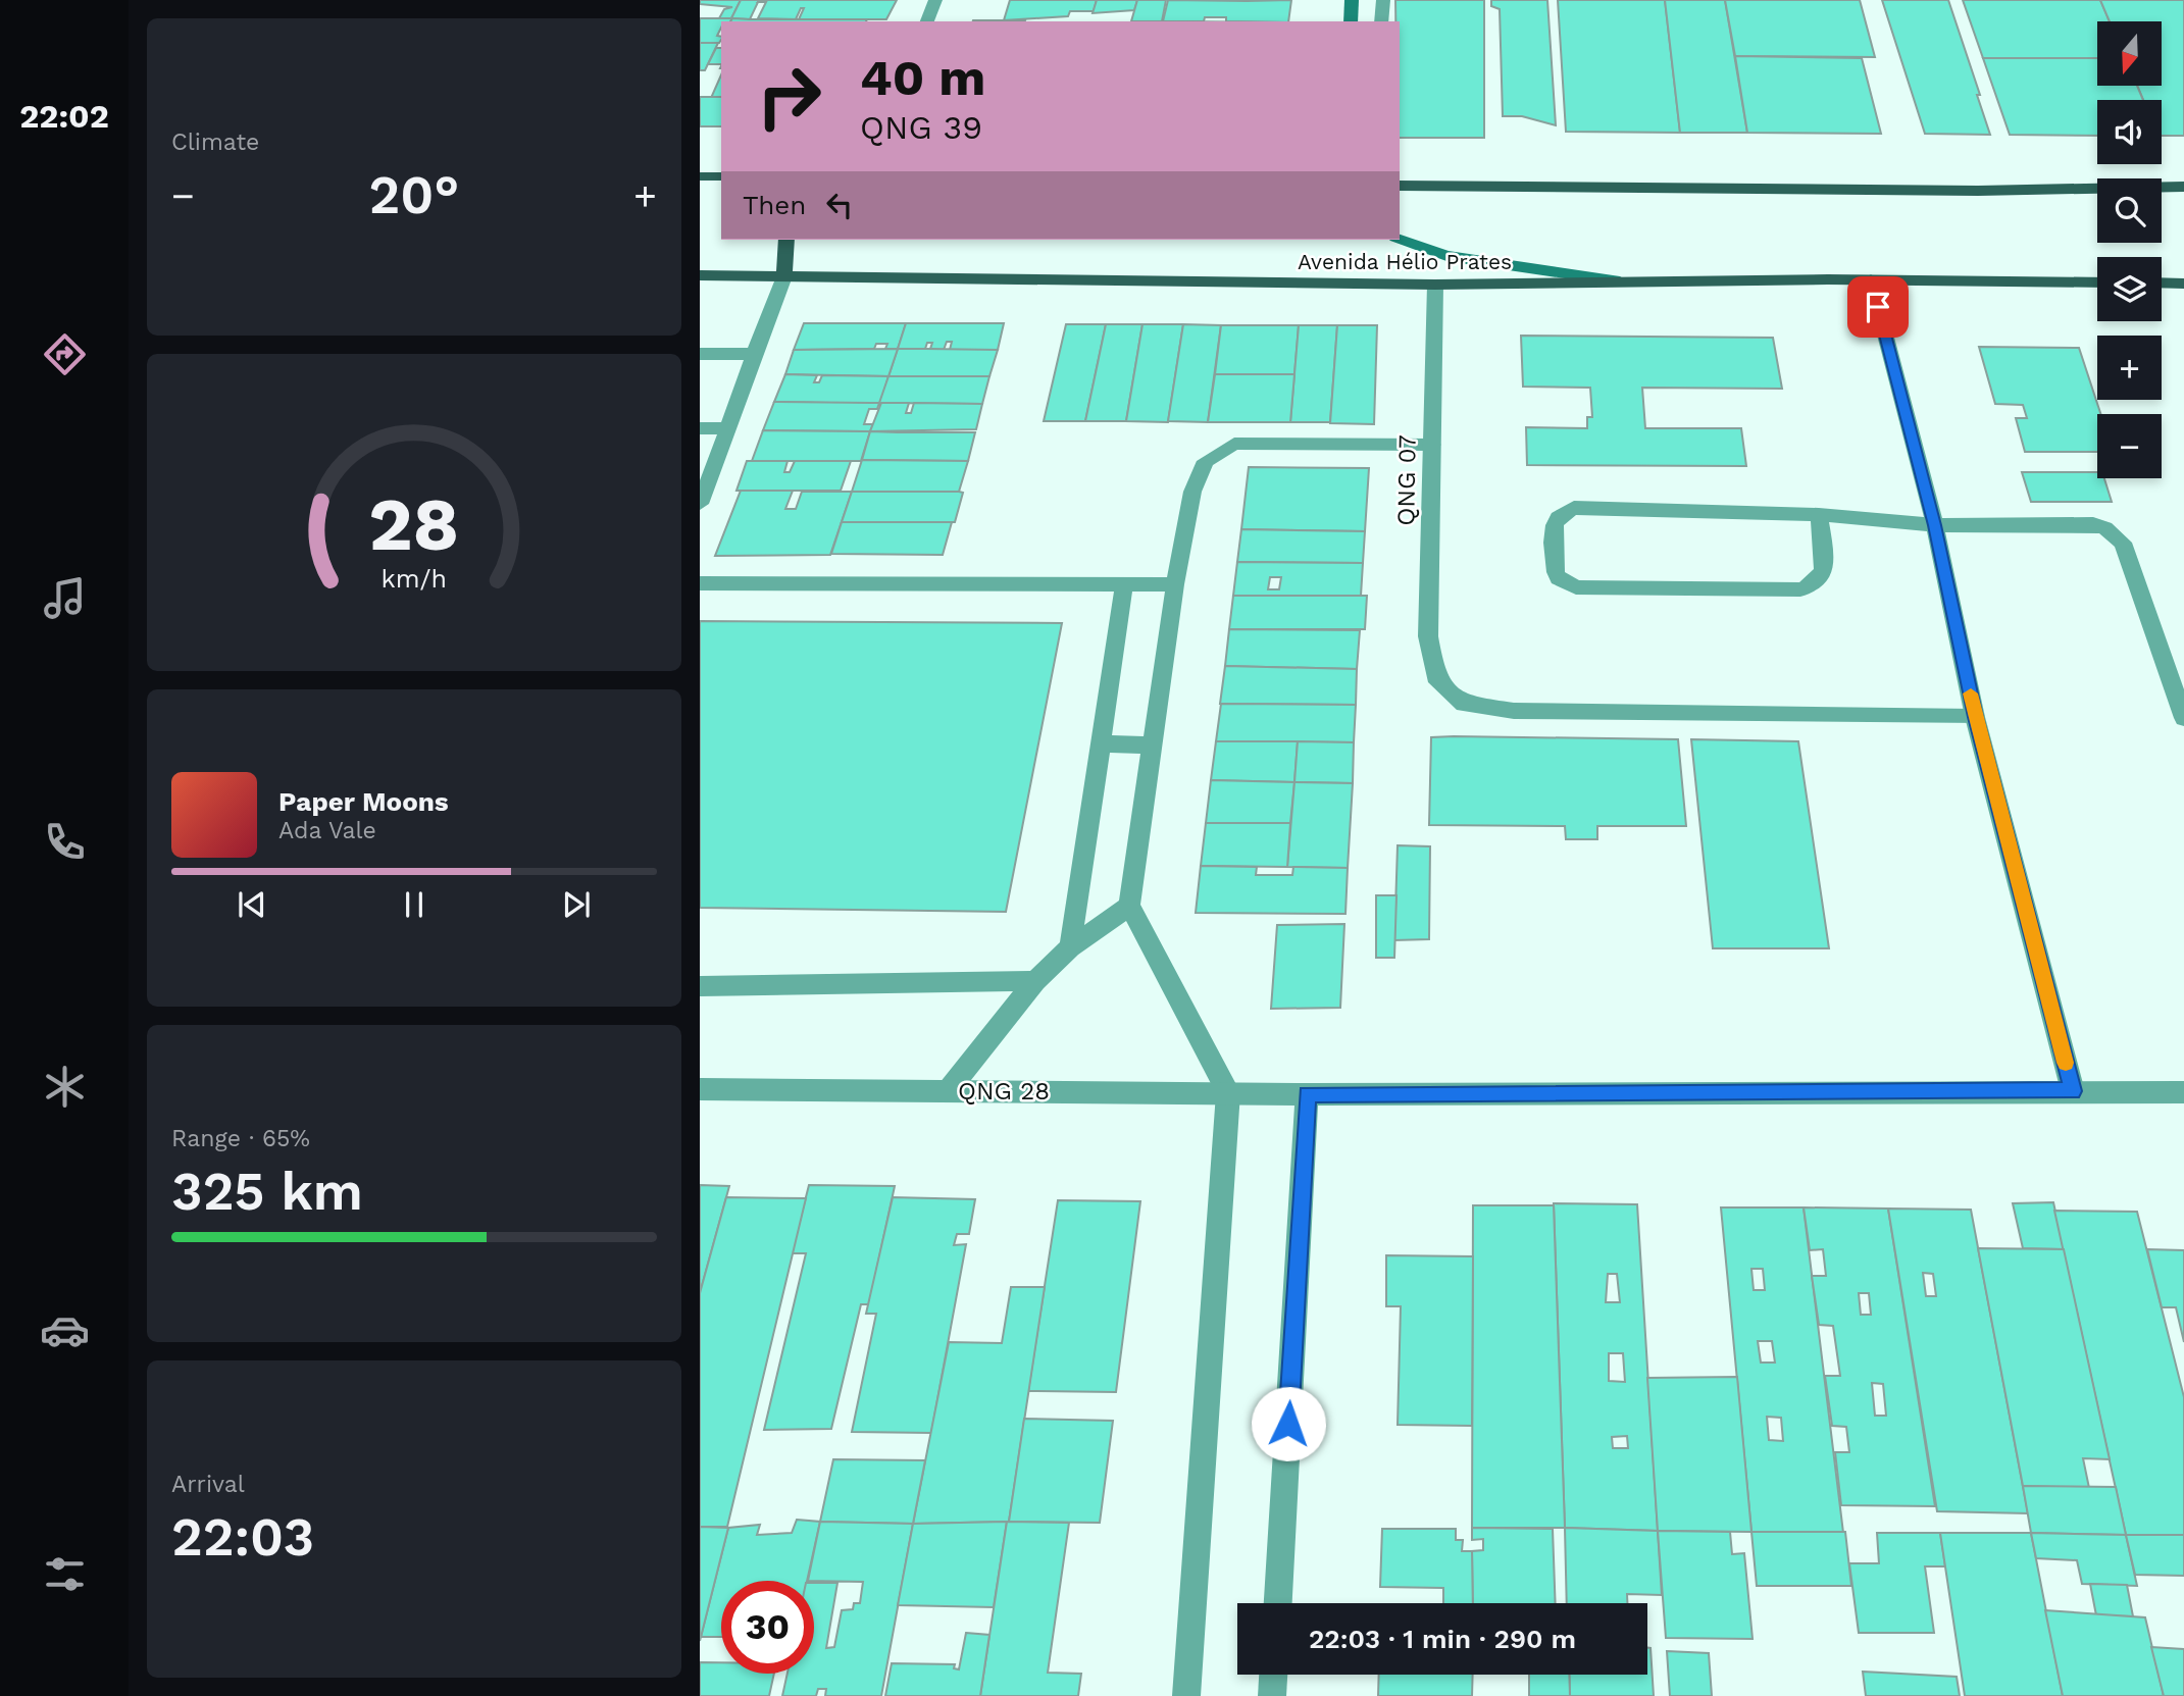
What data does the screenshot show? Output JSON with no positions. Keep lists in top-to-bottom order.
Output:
{
  "streets": {
    "main road": ["Avenida Hélio Prates"],
    "street": ["QNG 07", "QNG 28"]
  },
  "crossings": [
    ["Avenida Hélio Prates", "QNG 07"]
  ],
  "north": "bottom",
  "page": {
    "tabs": "22:02",
    "tile": [
      "Climate",
      ["Range · 65%", "325 km"],
      ["Arrival", "22:03"]
    ],
    "map_buttons": ["+", "−"],
    "turn": ["40 m", "QNG 39"],
    "heat": ["−", "20°", "+"],
    "then": "Then",
    "song": ["Paper Moons", "Ada Vale"],
    "limit": "30",
    "trip": "22:03 · 1 min · 290 m",
    "gauge": ["28", "km/h"]
  }
}
